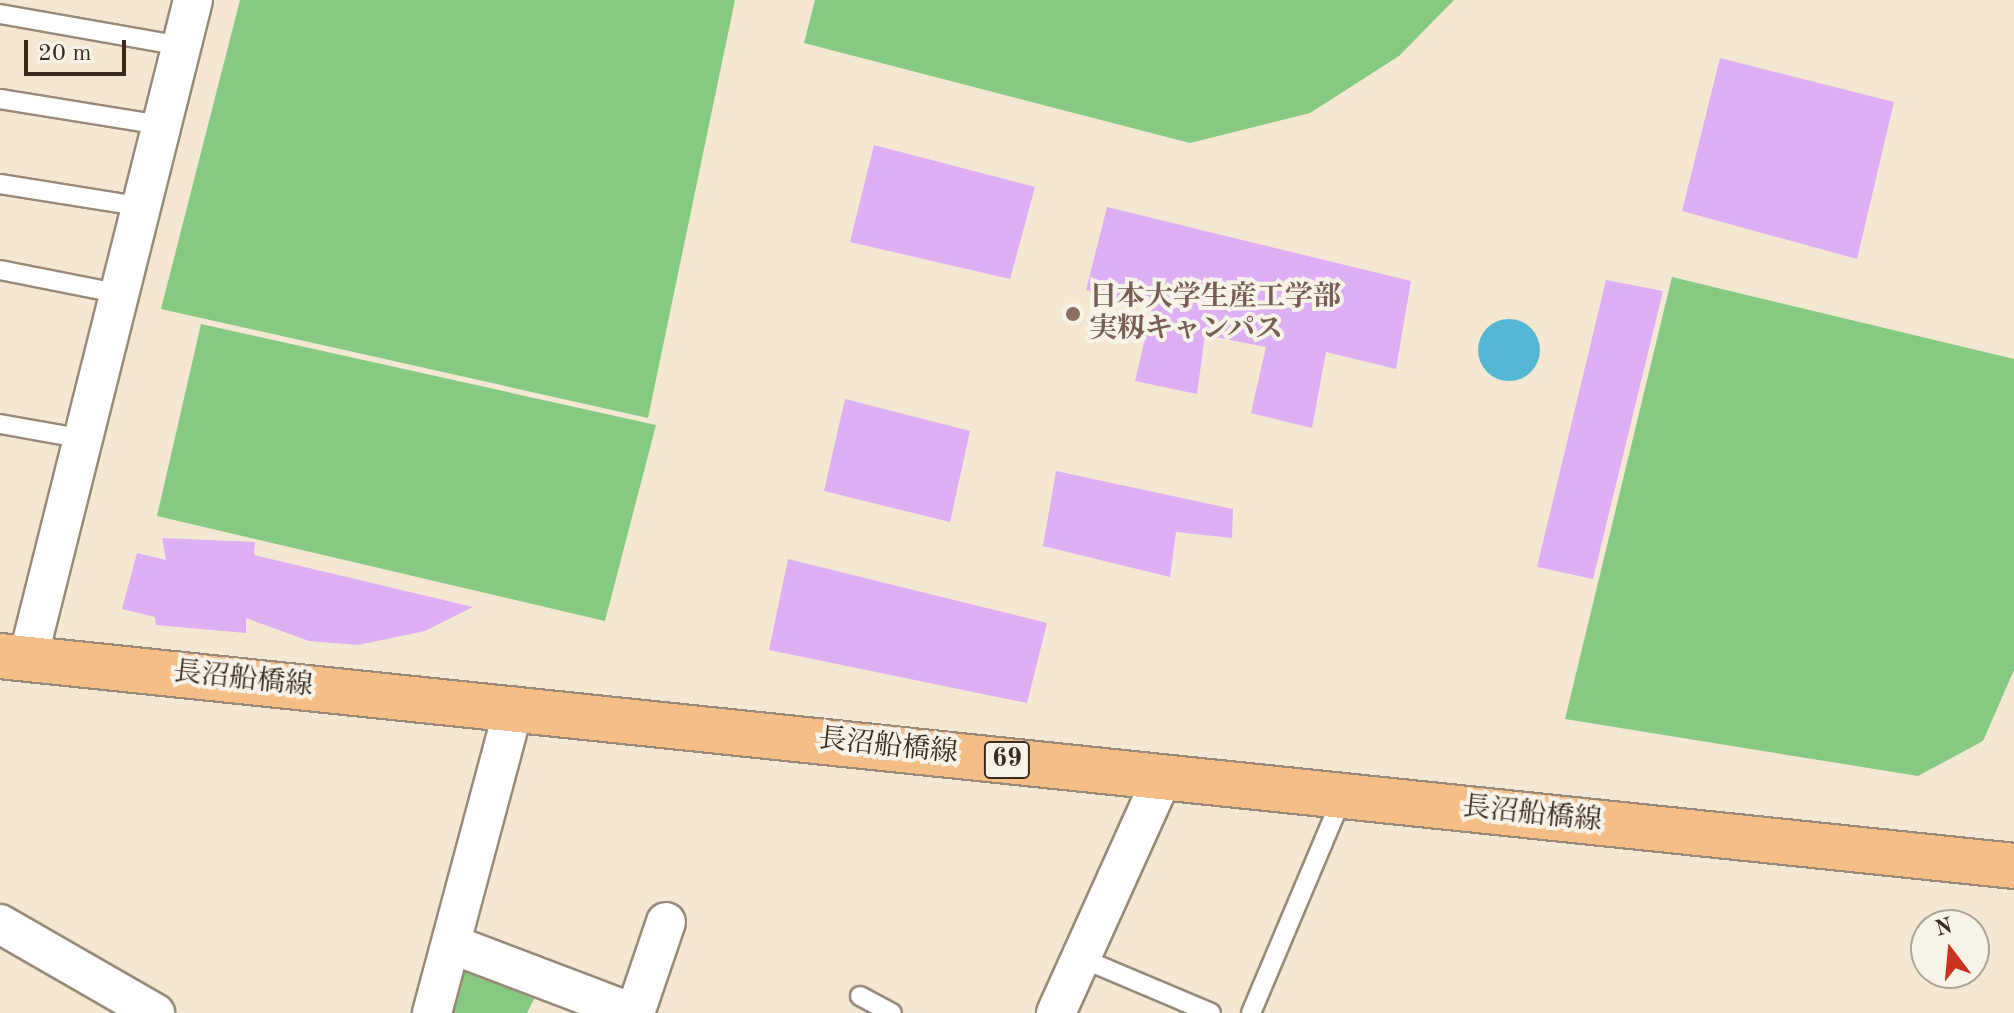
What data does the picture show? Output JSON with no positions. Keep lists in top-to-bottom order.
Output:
{
  "streets": {
    "main road": ["長沼船橋線", "69"]
  },
  "places": ["日本大学生産工学部 実籾キャンパス"],
  "scale_bar": "20 m",
  "north": "top"
}
